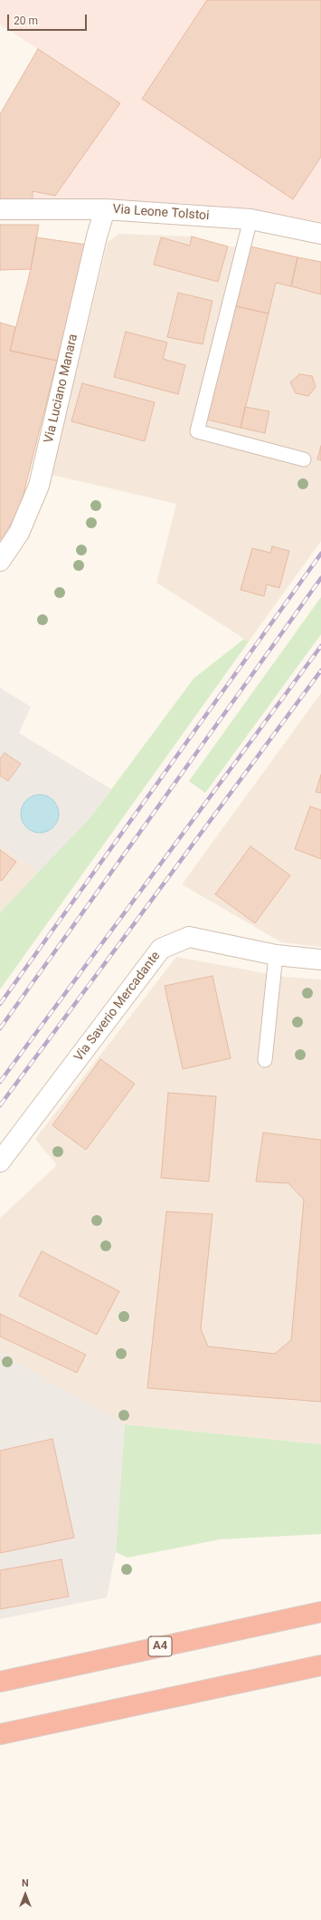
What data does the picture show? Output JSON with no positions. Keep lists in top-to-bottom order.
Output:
{
  "streets": {
    "highway": ["A4"],
    "street": ["Via Leone Tolstoi", "Via Luciano Manara", "Via Saverio Mercadante"]
  },
  "crossings": [
    ["Via Leone Tolstoi", "Via Luciano Manara"]
  ],
  "scale_bar": "20 m",
  "north": "top"
}
